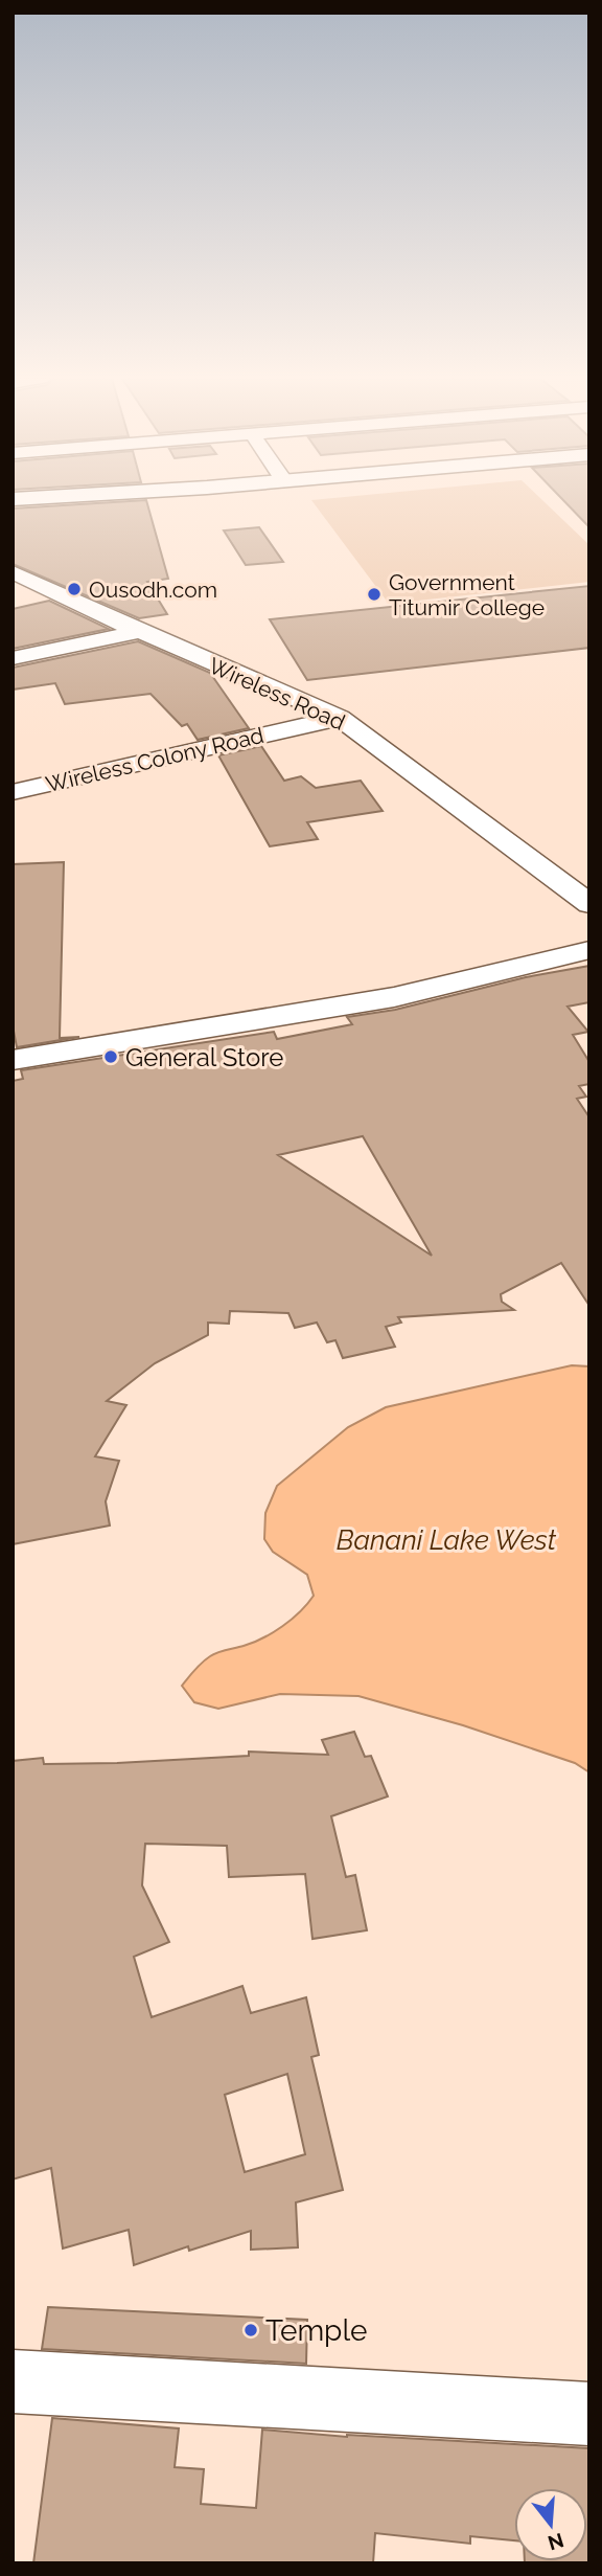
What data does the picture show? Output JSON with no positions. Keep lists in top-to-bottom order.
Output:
{
  "streets": {
    "street": ["Wireless Road", "Wireless Colony Road"]
  },
  "crossings": [
    ["Wireless Road", "Wireless Colony Road"]
  ],
  "water": ["Banani Lake West"],
  "places": [
    "Ousodh.com",
    "Government Titumir College",
    "General Store",
    "Temple"
  ],
  "north": "bottom"
}
